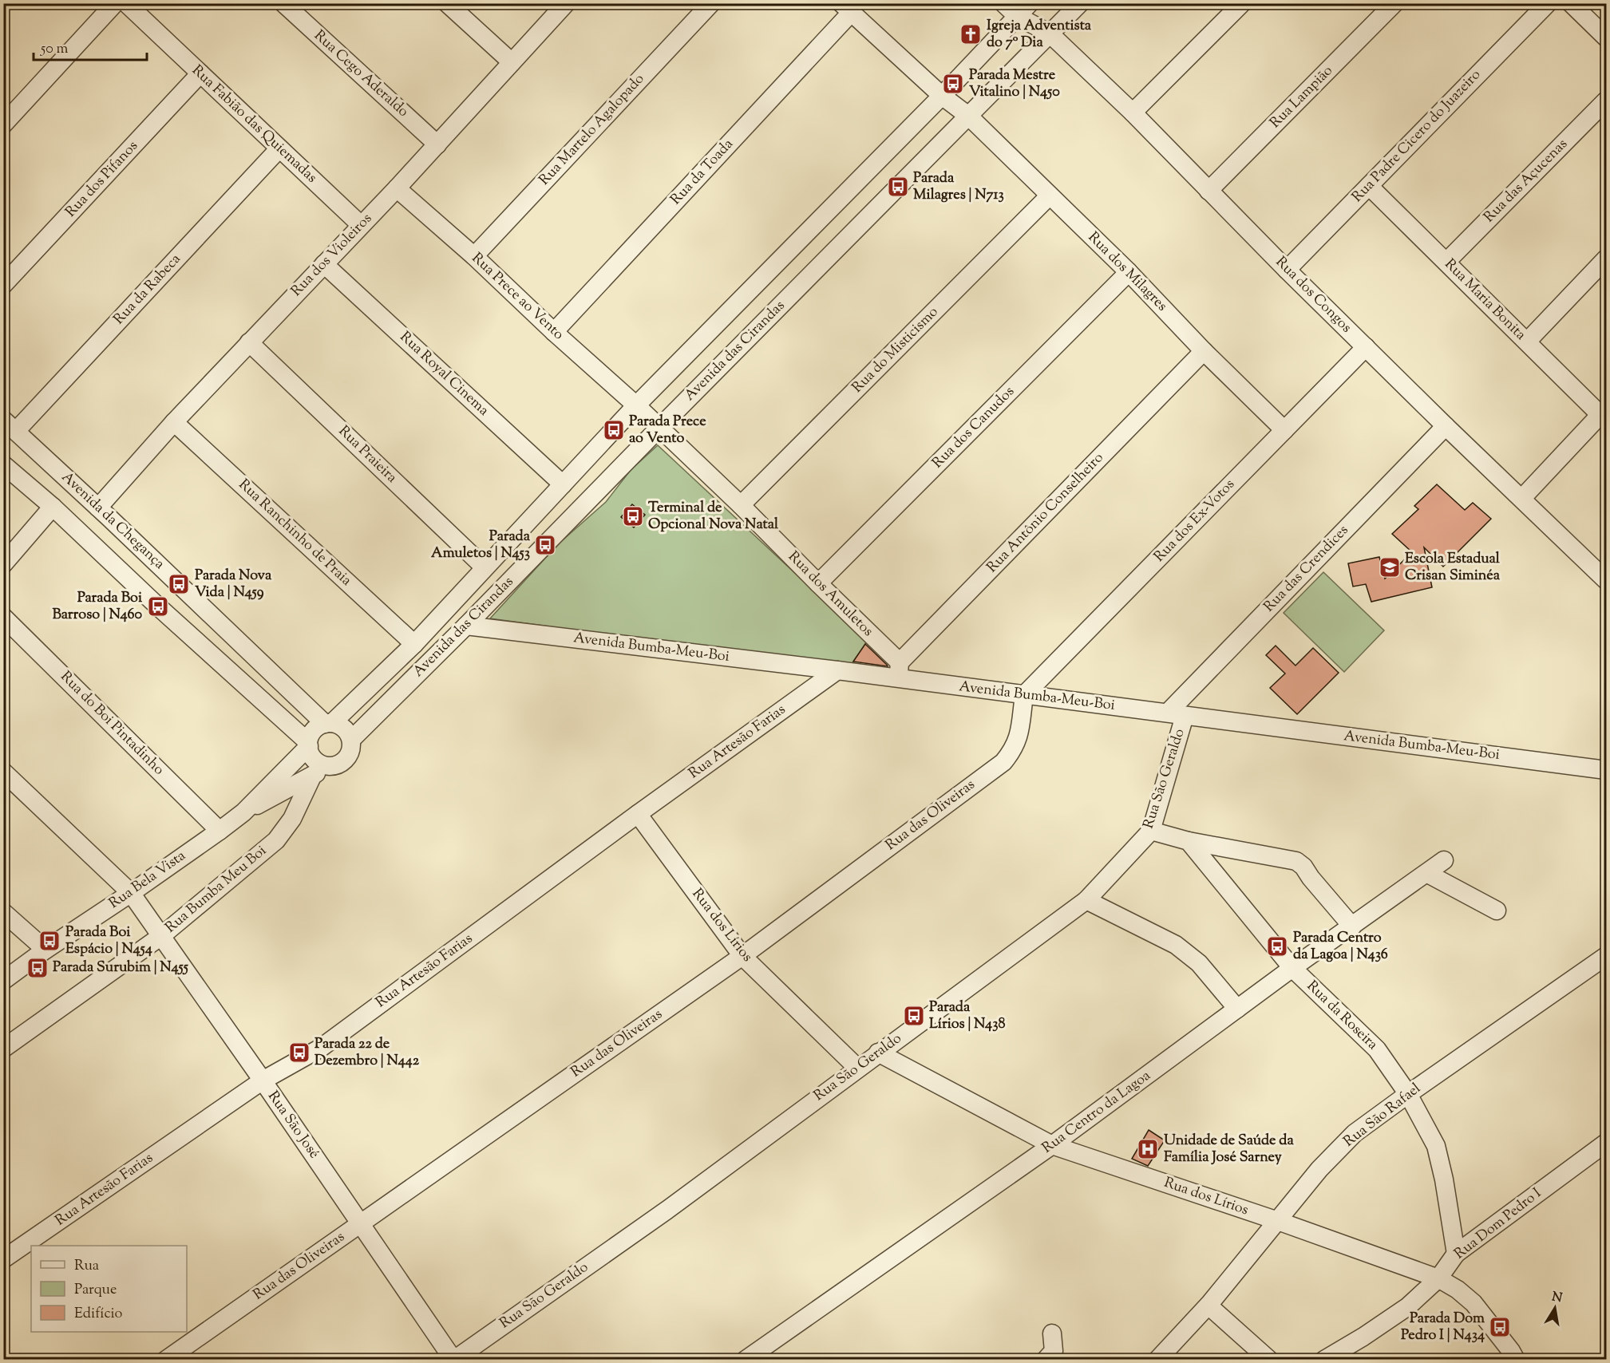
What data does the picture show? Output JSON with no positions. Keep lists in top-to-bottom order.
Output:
{
  "streets": {
    "street": [
      "Rua Cego Aderaldo",
      "Rua Lampião",
      "Rua Fabião das Quiemadas",
      "Rua Martelo Agalopado",
      "Rua Padre Cicero do Juazeiro",
      "Rua da Toada",
      "Rua dos Pifanos",
      "Rua das Açucenas",
      "Rua dos Violeiros",
      "Rua dos Milagres",
      "Rua da Rabeca",
      "Rua dos Congos",
      "Rua Prece ao Vento",
      "Rua Maria Bonita",
      "Rua do Misticismo",
      "Avenida das Cirandas",
      "Rua Royal Cinema",
      "Rua dos Canudos",
      "Rua Praieira",
      "Rua Antônio Conselheiro",
      "Avenida da Chegança",
      "Rua dos Ex-Votos",
      "Rua Ranchinho de Praia",
      "Rua das Crendices",
      "Rua dos Amuletos",
      "Avenida Bumba-Meu-Boi",
      "Rua do Boi Pintadinho",
      "Rua Artesão Farias",
      "Rua São Geraldo",
      "Rua das Oliveiras",
      "Rua Bela Vista",
      "Rua Bumba Meu Boi",
      "Rua dos Lírios",
      "Rua da Roseira",
      "Rua Centro da Lagoa",
      "Rua São Rafael",
      "Rua São José",
      "Rua Dom Pedro I"
    ]
  },
  "crossings": [
    ["Rua Cego Aderaldo", "Rua dos Violeiros"],
    ["Rua Lampião", "Rua dos Congos"],
    ["Rua Fabião das Quiemadas", "Rua dos Pifanos"],
    ["Rua Fabião das Quiemadas", "Rua dos Violeiros"],
    ["Rua Fabião das Quiemadas", "Rua da Rabeca"],
    ["Rua Martelo Agalopado", "Rua Prece ao Vento"],
    ["Rua Padre Cicero do Juazeiro", "Rua dos Congos"],
    ["Rua Padre Cicero do Juazeiro", "Rua Maria Bonita"],
    ["Rua da Toada", "Rua dos Milagres"],
    ["Rua da Toada", "Rua Prece ao Vento"],
    ["Rua das Açucenas", "Rua Maria Bonita"],
    ["Rua dos Violeiros", "Rua Prece ao Vento"],
    ["Rua dos Violeiros", "Rua Royal Cinema"],
    ["Rua dos Violeiros", "Rua Praieira"],
    ["Rua dos Violeiros", "Avenida da Chegança"],
    ["Rua dos Violeiros", "Rua Ranchinho de Praia"],
    ["Rua dos Milagres", "Rua do Misticismo"],
    ["Rua dos Milagres", "Avenida das Cirandas"],
    ["Rua dos Milagres", "Rua dos Canudos"],
    ["Rua dos Milagres", "Rua Antônio Conselheiro"],
    ["Rua dos Milagres", "Rua dos Ex-Votos"],
    ["Rua da Rabeca", "Avenida da Chegança"],
    ["Rua dos Congos", "Avenida das Cirandas"],
    ["Rua dos Congos", "Rua dos Ex-Votos"],
    ["Rua dos Congos", "Rua das Crendices"],
    ["Rua Prece ao Vento", "Avenida das Cirandas"],
    ["Rua Prece ao Vento", "Rua dos Amuletos"],
    ["Rua do Misticismo", "Rua dos Amuletos"],
    ["Avenida das Cirandas", "Rua Royal Cinema"],
    ["Avenida das Cirandas", "Rua Praieira"],
    ["Avenida das Cirandas", "Avenida da Chegança"],
    ["Avenida das Cirandas", "Rua Ranchinho de Praia"],
    ["Avenida das Cirandas", "Rua dos Amuletos"],
    ["Avenida das Cirandas", "Avenida Bumba-Meu-Boi"],
    ["Avenida das Cirandas", "Rua Bumba Meu Boi"],
    ["Rua dos Canudos", "Rua dos Amuletos"],
    ["Rua Antônio Conselheiro", "Rua dos Amuletos"],
    ["Rua Antônio Conselheiro", "Avenida Bumba-Meu-Boi"],
    ["Avenida da Chegança", "Rua Bumba Meu Boi"],
    ["Rua dos Ex-Votos", "Avenida Bumba-Meu-Boi"],
    ["Rua dos Ex-Votos", "Rua das Oliveiras"],
    ["Rua das Crendices", "Avenida Bumba-Meu-Boi"],
    ["Rua das Crendices", "Rua São Geraldo"],
    ["Rua dos Amuletos", "Avenida Bumba-Meu-Boi"],
    ["Avenida Bumba-Meu-Boi", "Rua Artesão Farias"],
    ["Avenida Bumba-Meu-Boi", "Rua São Geraldo"],
    ["Avenida Bumba-Meu-Boi", "Rua das Oliveiras"],
    ["Rua do Boi Pintadinho", "Rua Bela Vista"],
    ["Rua Artesão Farias", "Rua dos Lírios"],
    ["Rua Artesão Farias", "Rua São José"],
    ["Rua São Geraldo", "Rua dos Lírios"],
    ["Rua São Geraldo", "Rua São José"],
    ["Rua das Oliveiras", "Rua dos Lírios"],
    ["Rua das Oliveiras", "Rua São José"],
    ["Rua Bela Vista", "Rua São José"],
    ["Rua Bumba Meu Boi", "Rua São José"],
    ["Rua dos Lírios", "Rua Centro da Lagoa"],
    ["Rua dos Lírios", "Rua São Rafael"],
    ["Rua dos Lírios", "Rua Dom Pedro I"],
    ["Rua da Roseira", "Rua Centro da Lagoa"],
    ["Rua da Roseira", "Rua São Rafael"],
    ["Rua da Roseira", "Rua Dom Pedro I"]
  ],
  "places": {
    "church": ["Igreja Adventista do 7º Dia"],
    "bus stop": [
      "Parada Mestre Vitalino | N450",
      "Parada Milagres | N713",
      "Parada Prece ao Vento",
      "Terminal de Opcional Nova Natal",
      "Parada Amuletos | N453",
      "Parada Nova Vida | N459",
      "Parada Boi Barroso | N460",
      "Parada Boi Espácio | N454",
      "Parada Centro da Lagoa | N436",
      "Parada Surubim | N455",
      "Parada Lírios | N438",
      "Parada 22 de Dezembro | N442",
      "Parada Dom Pedro I | N434"
    ],
    "school or university": ["Escola Estadual Crisan Siminéa"],
    "hospital": ["Unidade de Saúde da Família José Sarney"]
  },
  "legend": ["Rua", "Parque", "Edifício"],
  "scale_bar": "50 m",
  "north": "top"
}
